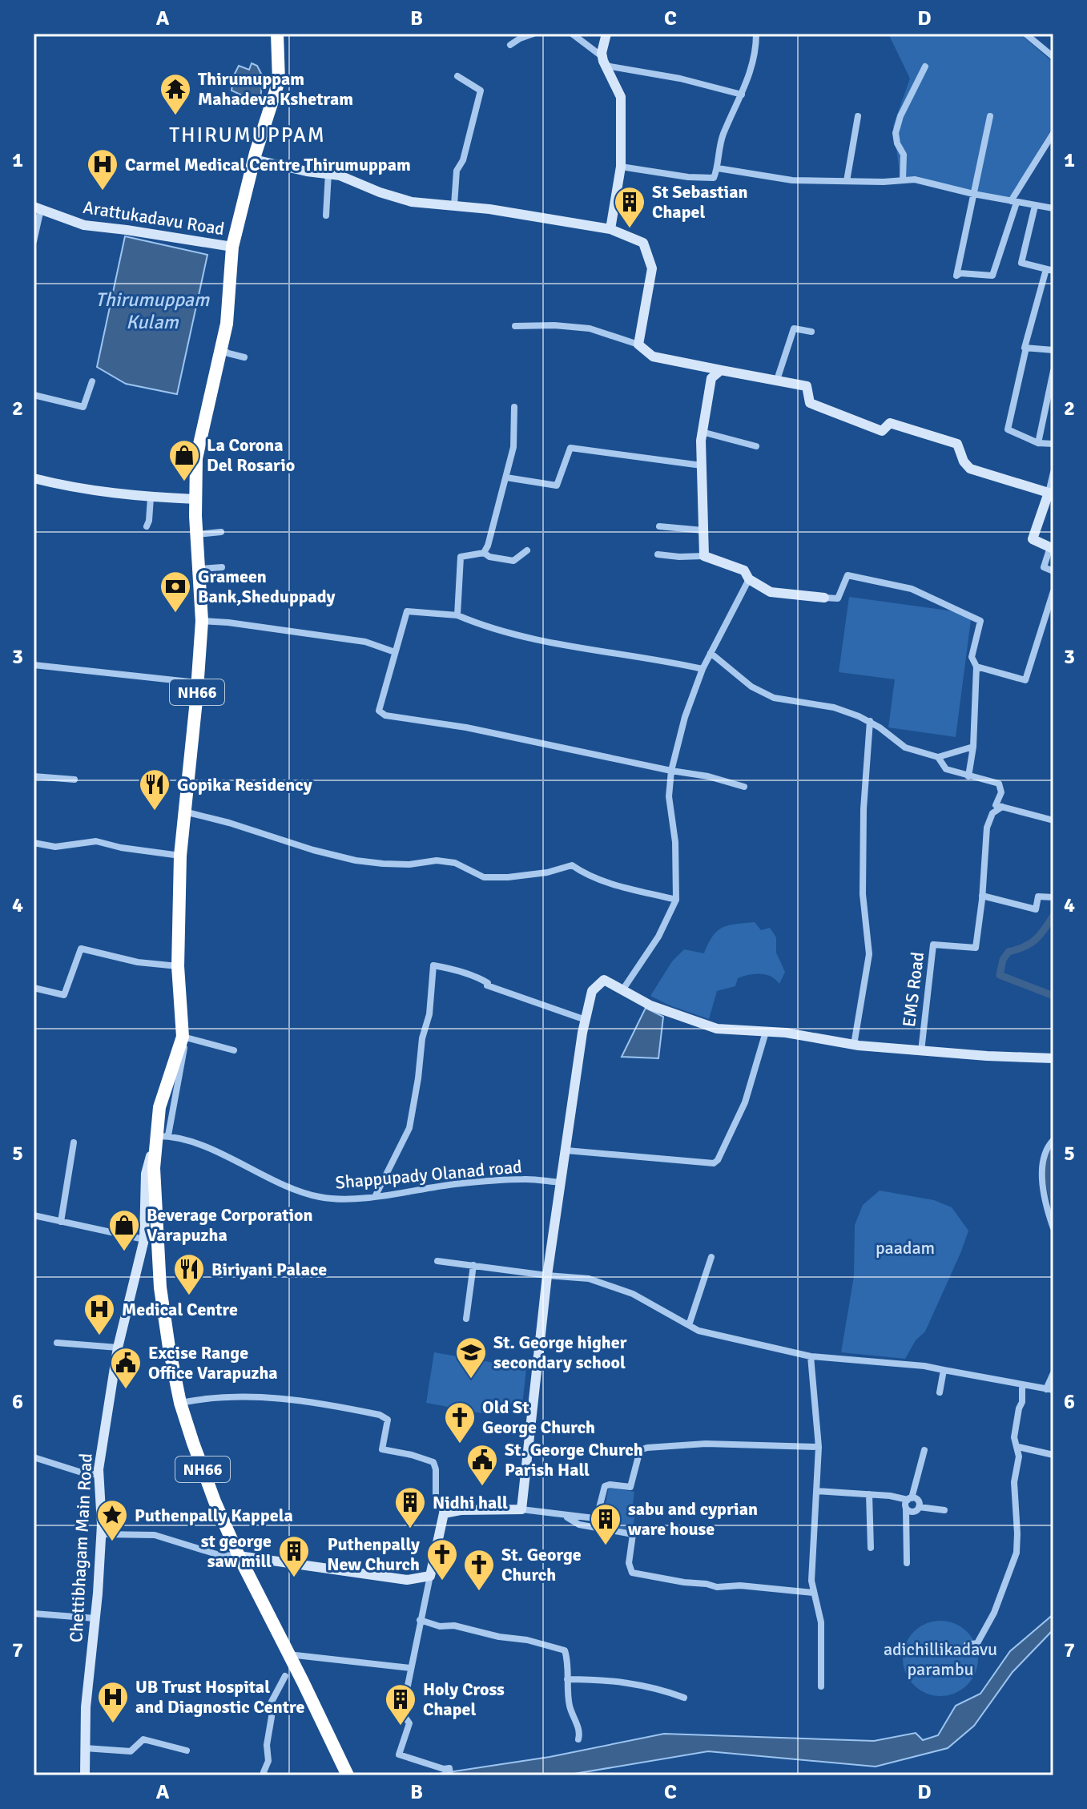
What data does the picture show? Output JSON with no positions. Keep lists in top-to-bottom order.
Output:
{
  "streets": {
    "highway": ["NH66"],
    "main road": ["Arattukadavu Road", "Chettibhagam Main Road"],
    "street": ["EMS Road", "Shappupady Olanad road"]
  },
  "crossings": [
    ["Arattukadavu Road", "NH66"],
    ["NH66", "Shappupady Olanad road"],
    ["NH66", "Chettibhagam Main Road"],
    ["Shappupady Olanad road", "Chettibhagam Main Road"]
  ],
  "districts": ["THIRUMUPPAM"],
  "water": ["Thirumuppam Kulam"],
  "parks": ["paadam", "adichillikadavu parambu"],
  "places": {
    "temple": ["Thirumuppam Mahadeva Kshetram"],
    "hospital": ["Carmel Medical Centre Thirumuppam", "Medical Centre", "UB Trust Hospital and Diagnostic Centre"],
    "building": [
      "St Sebastian Chapel",
      "Nidhi hall",
      "sabu and cyprian ware house",
      "st george saw mill",
      "Holy Cross Chapel"
    ],
    "shop": ["La Corona Del Rosario", "Beverage Corporation Varapuzha"],
    "bank": ["Grameen Bank,Sheduppady"],
    "restaurant": ["Gopika Residency", "Biriyani Palace"],
    "school or university": ["St. George higher secondary school"],
    "public building": ["Excise Range Office Varapuzha", "St. George Church Parish Hall"],
    "church": ["Old St George Church", "Puthenpally New Church", "St. George Church"],
    "place": ["Puthenpally Kappela"]
  },
  "grid": {
    "columns": [
      "A",
      "B",
      "C",
      "D"
    ],
    "rows": [
      "1",
      "2",
      "3",
      "4",
      "5",
      "6",
      "7"
    ]
  }
}
